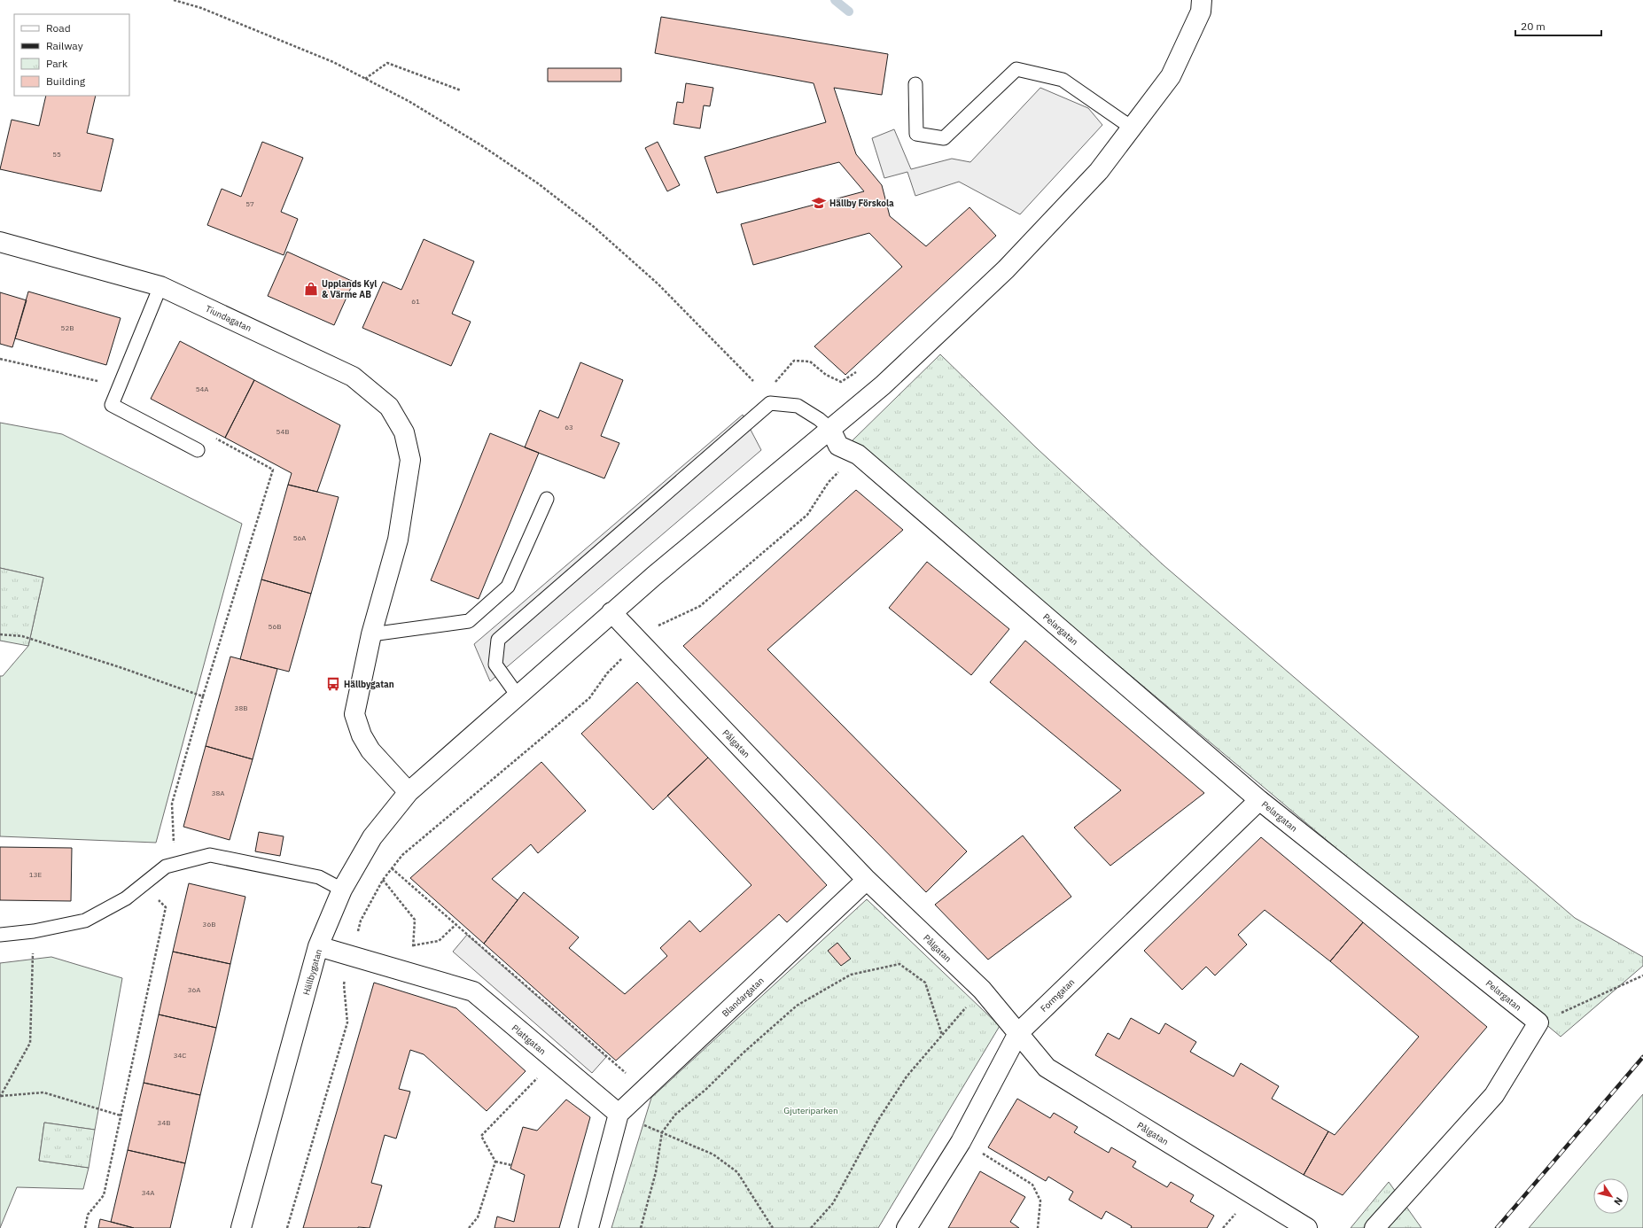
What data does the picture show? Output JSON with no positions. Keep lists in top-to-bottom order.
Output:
{
  "streets": {
    "street": [
      "Tiundagatan",
      "Pelargatan",
      "Pålgatan",
      "Hällbygatan",
      "Formgatan",
      "Blandargatan",
      "Plattgatan"
    ]
  },
  "crossings": [
    ["Pelargatan", "Hällbygatan"],
    ["Pelargatan", "Formgatan"],
    ["Pålgatan", "Hällbygatan"],
    ["Pålgatan", "Formgatan"],
    ["Pålgatan", "Blandargatan"],
    ["Hällbygatan", "Plattgatan"],
    ["Blandargatan", "Plattgatan"]
  ],
  "parks": ["Gjuteriparken"],
  "places": {
    "school or university": ["Hällby Förskola"],
    "shop": ["Upplands Kyl & Värme AB"],
    "bus stop": ["Hällbygatan"]
  },
  "house_numbers": [
    "55",
    "57",
    "61",
    "52B",
    "54A",
    "63",
    "54B",
    "56A",
    "56B",
    "38B",
    "38A",
    "13E",
    "36B",
    "36A",
    "34C",
    "34B",
    "34A"
  ],
  "legend": [
    "Road",
    "Railway",
    "Park",
    "Building"
  ],
  "scale_bar": "20 m",
  "north": "bottom right"
}
